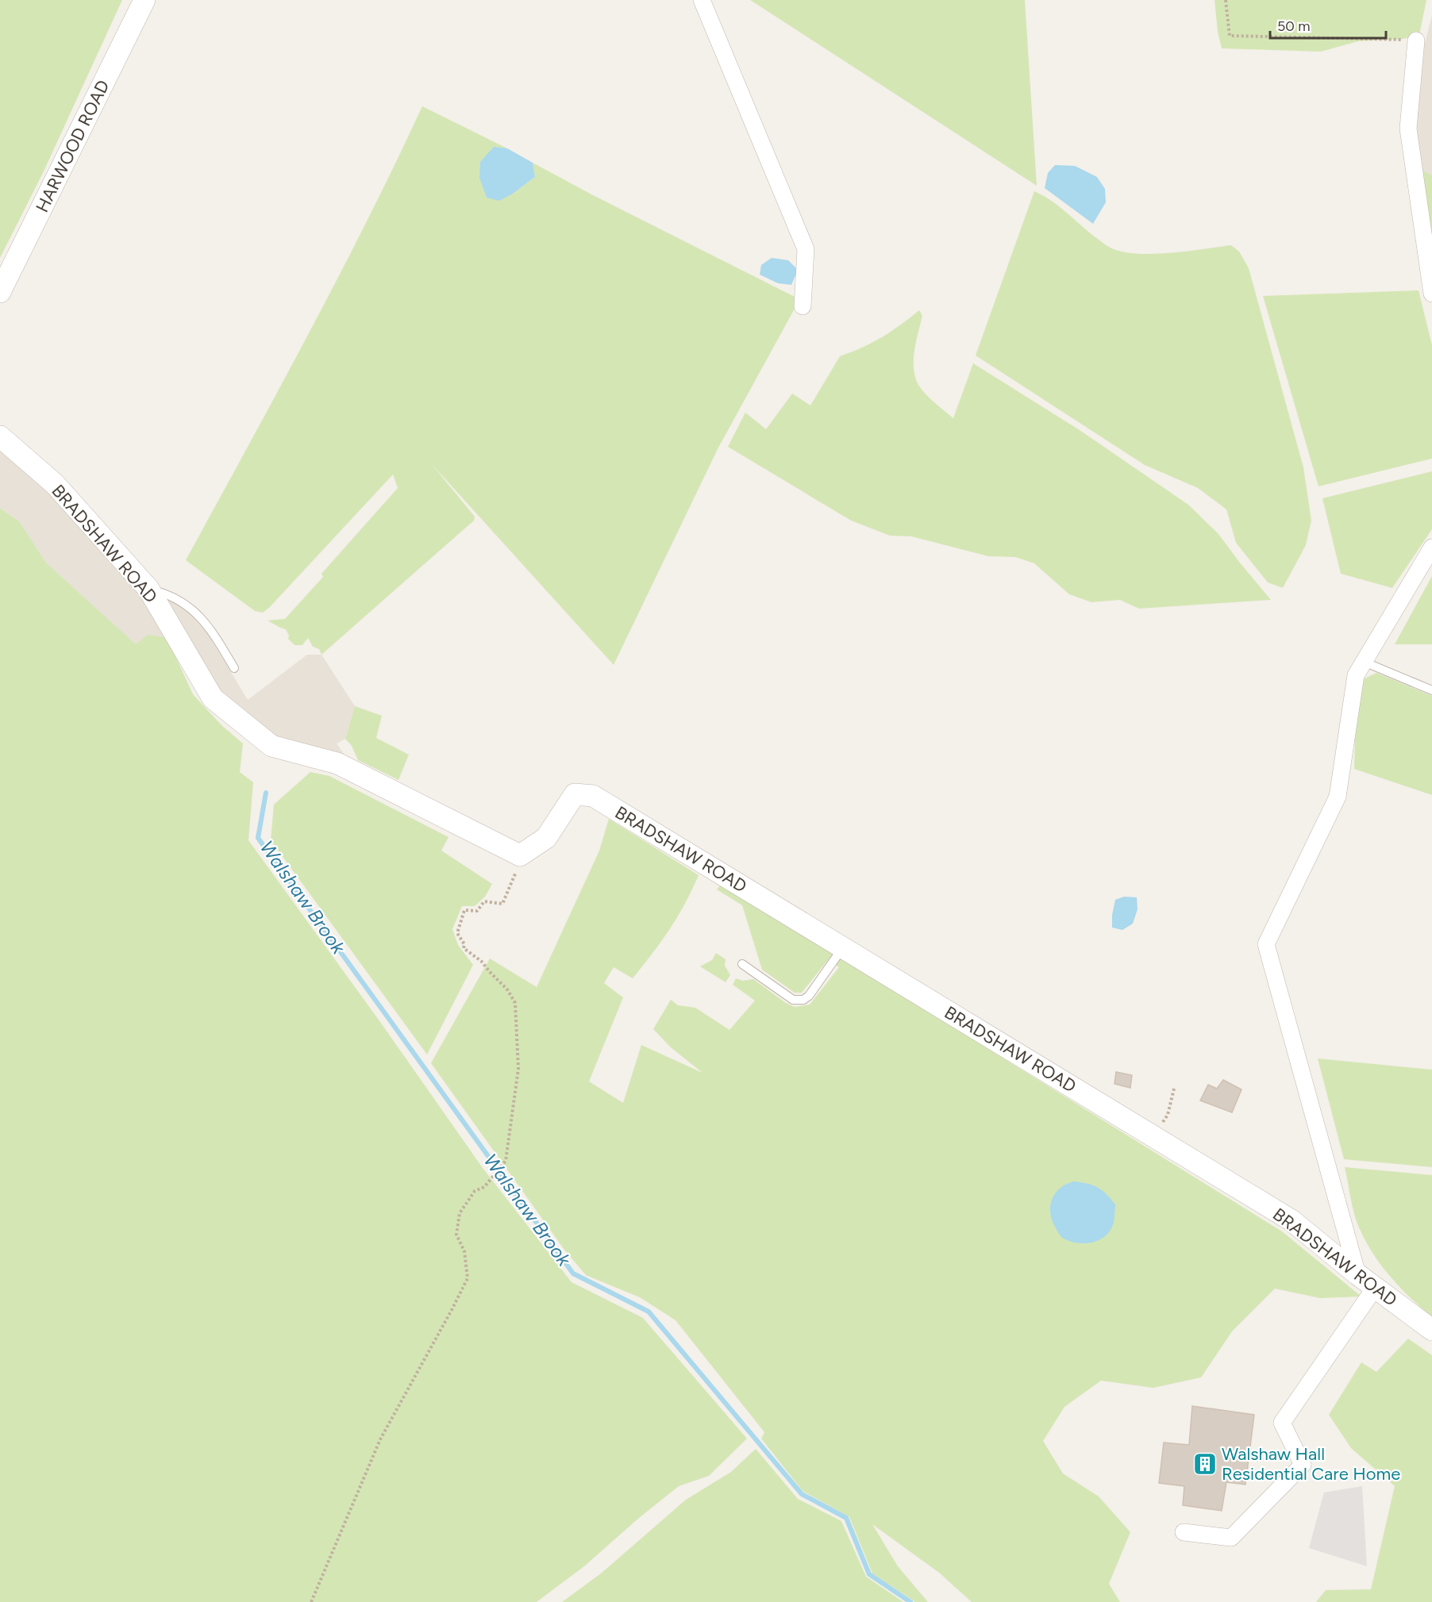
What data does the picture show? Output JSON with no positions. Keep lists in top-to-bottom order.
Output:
{
  "streets": {
    "street": ["HARWOOD ROAD", "BRADSHAW ROAD"]
  },
  "water": ["Walshaw Brook"],
  "places": {
    "building": ["Walshaw Hall Residential Care Home"]
  },
  "scale_bar": "50 m"
}
